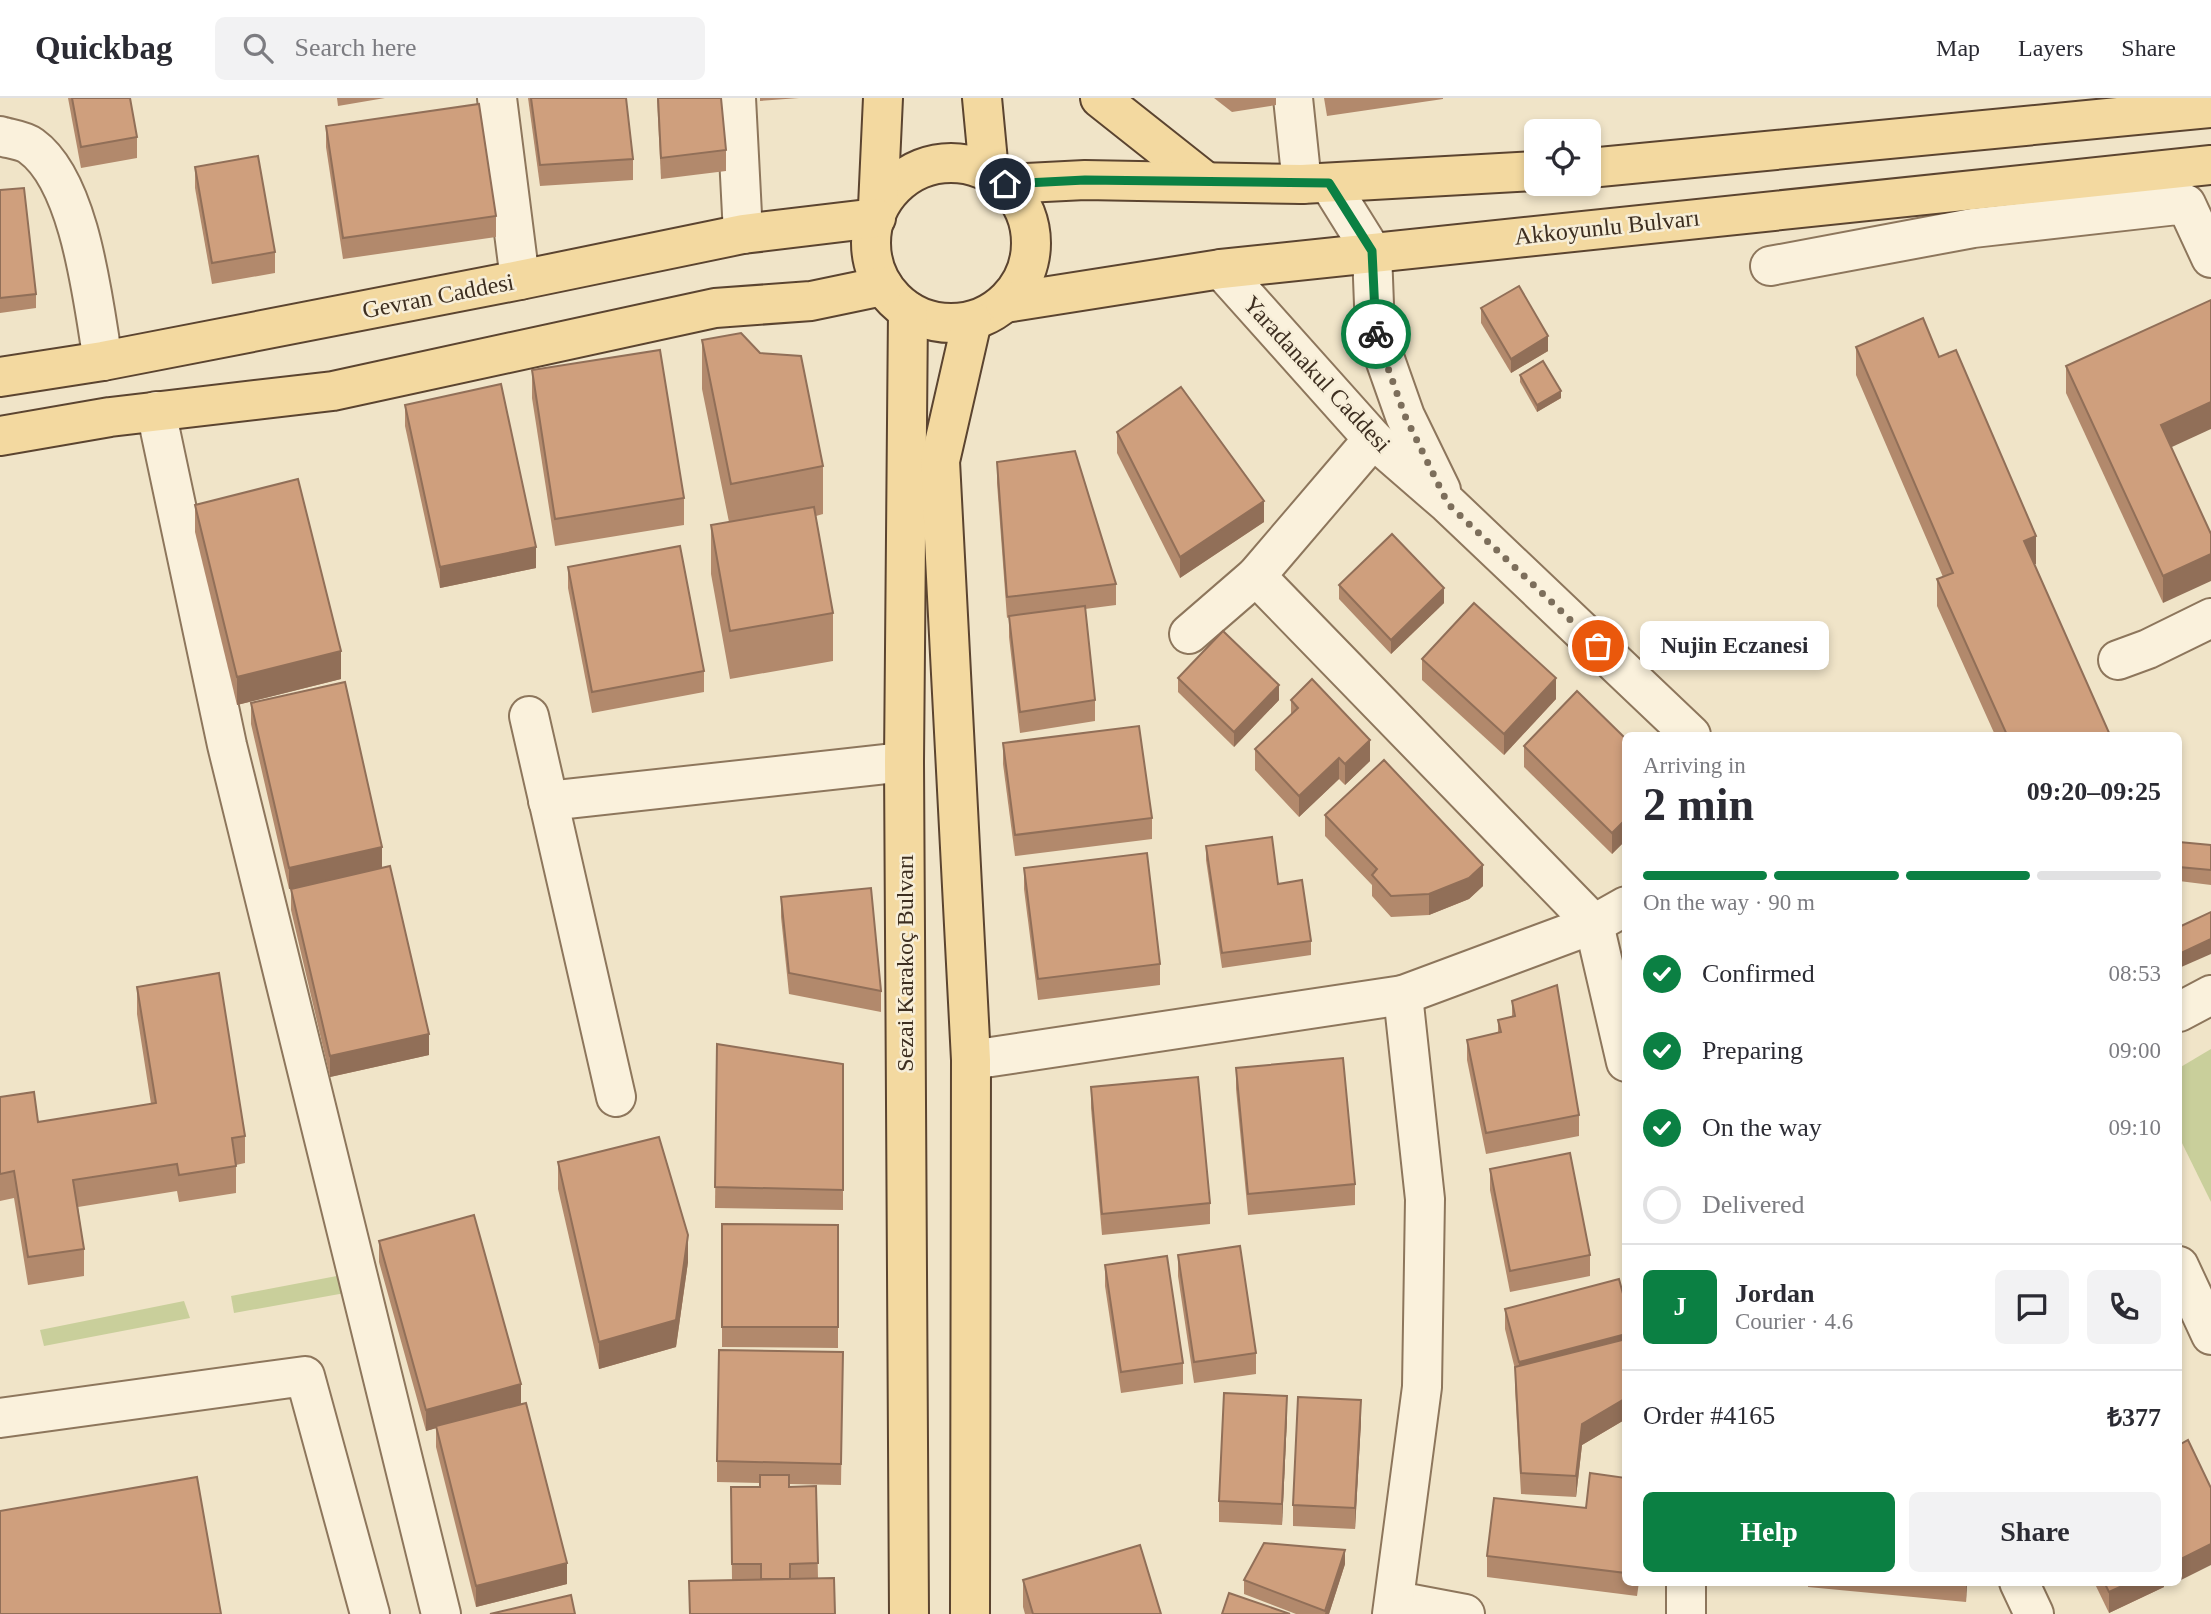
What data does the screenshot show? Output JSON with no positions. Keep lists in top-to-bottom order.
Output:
{
  "streets": {
    "main road": ["Akkoyunlu Bulvarı", "Gevran Caddesi", "Sezai Karakoç Bulvarı"],
    "street": ["Yaradanakul Caddesi"]
  },
  "crossings": [
    ["Akkoyunlu Bulvarı", "Gevran Caddesi"],
    ["Akkoyunlu Bulvarı", "Yaradanakul Caddesi"],
    ["Akkoyunlu Bulvarı", "Sezai Karakoç Bulvarı"],
    ["Gevran Caddesi", "Sezai Karakoç Bulvarı"]
  ],
  "places": ["Nujin Eczanesi"],
  "page": {
    "header": "Quickbag",
    "search": "Search here",
    "nav": ["Map", "Layers", "Share"],
    "bubble": "Nujin Eczanesi",
    "heading": ["2 min", "Arriving in", "09:20–09:25"],
    "panel": [
      "Jordan",
      "Courier · 4.6",
      "Order #4165",
      "₺377"
    ],
    "bar": "On the way · 90 m",
    "list": [
      ["Confirmed", "08:53"],
      ["Preparing", "09:00"],
      ["On the way", "09:10"],
      "Delivered"
    ],
    "round": "J",
    "buttons": ["Help", "Share"]
  }
}
